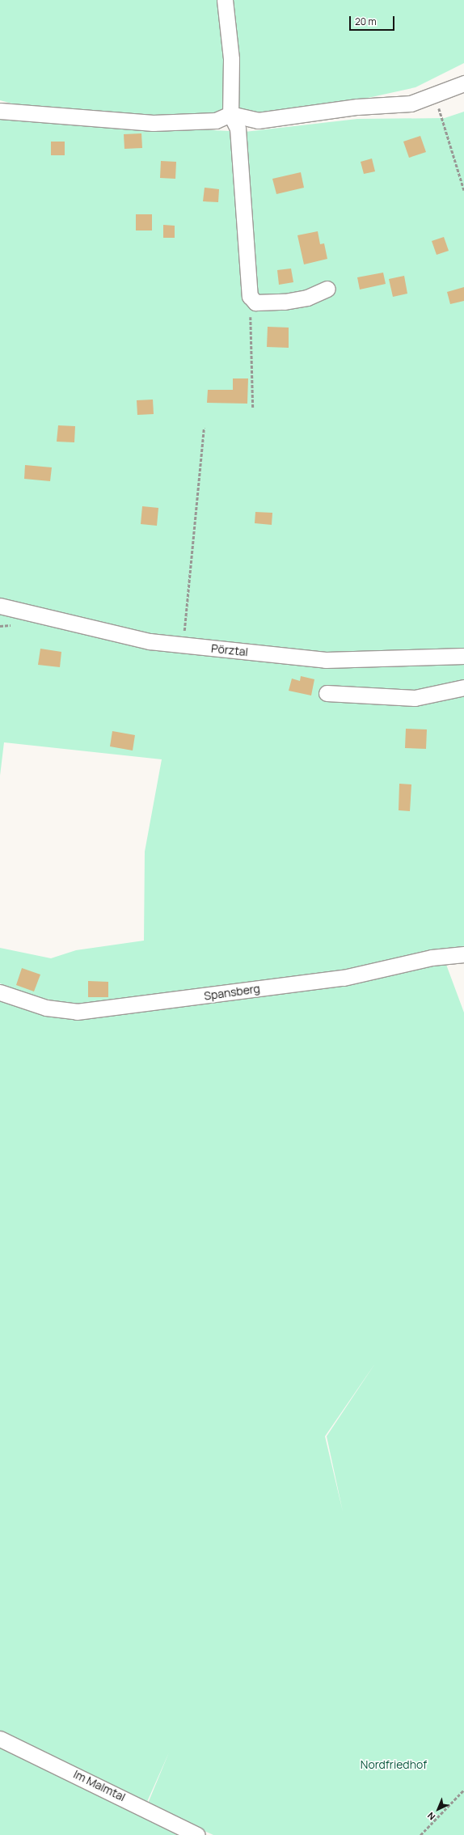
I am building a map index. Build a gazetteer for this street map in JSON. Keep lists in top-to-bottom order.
{
  "streets": {
    "street": ["Pörztal", "Spansberg", "Im Malmtal"]
  },
  "parks": ["Nordfriedhof"],
  "scale_bar": "20 m",
  "north": "bottom left"
}
